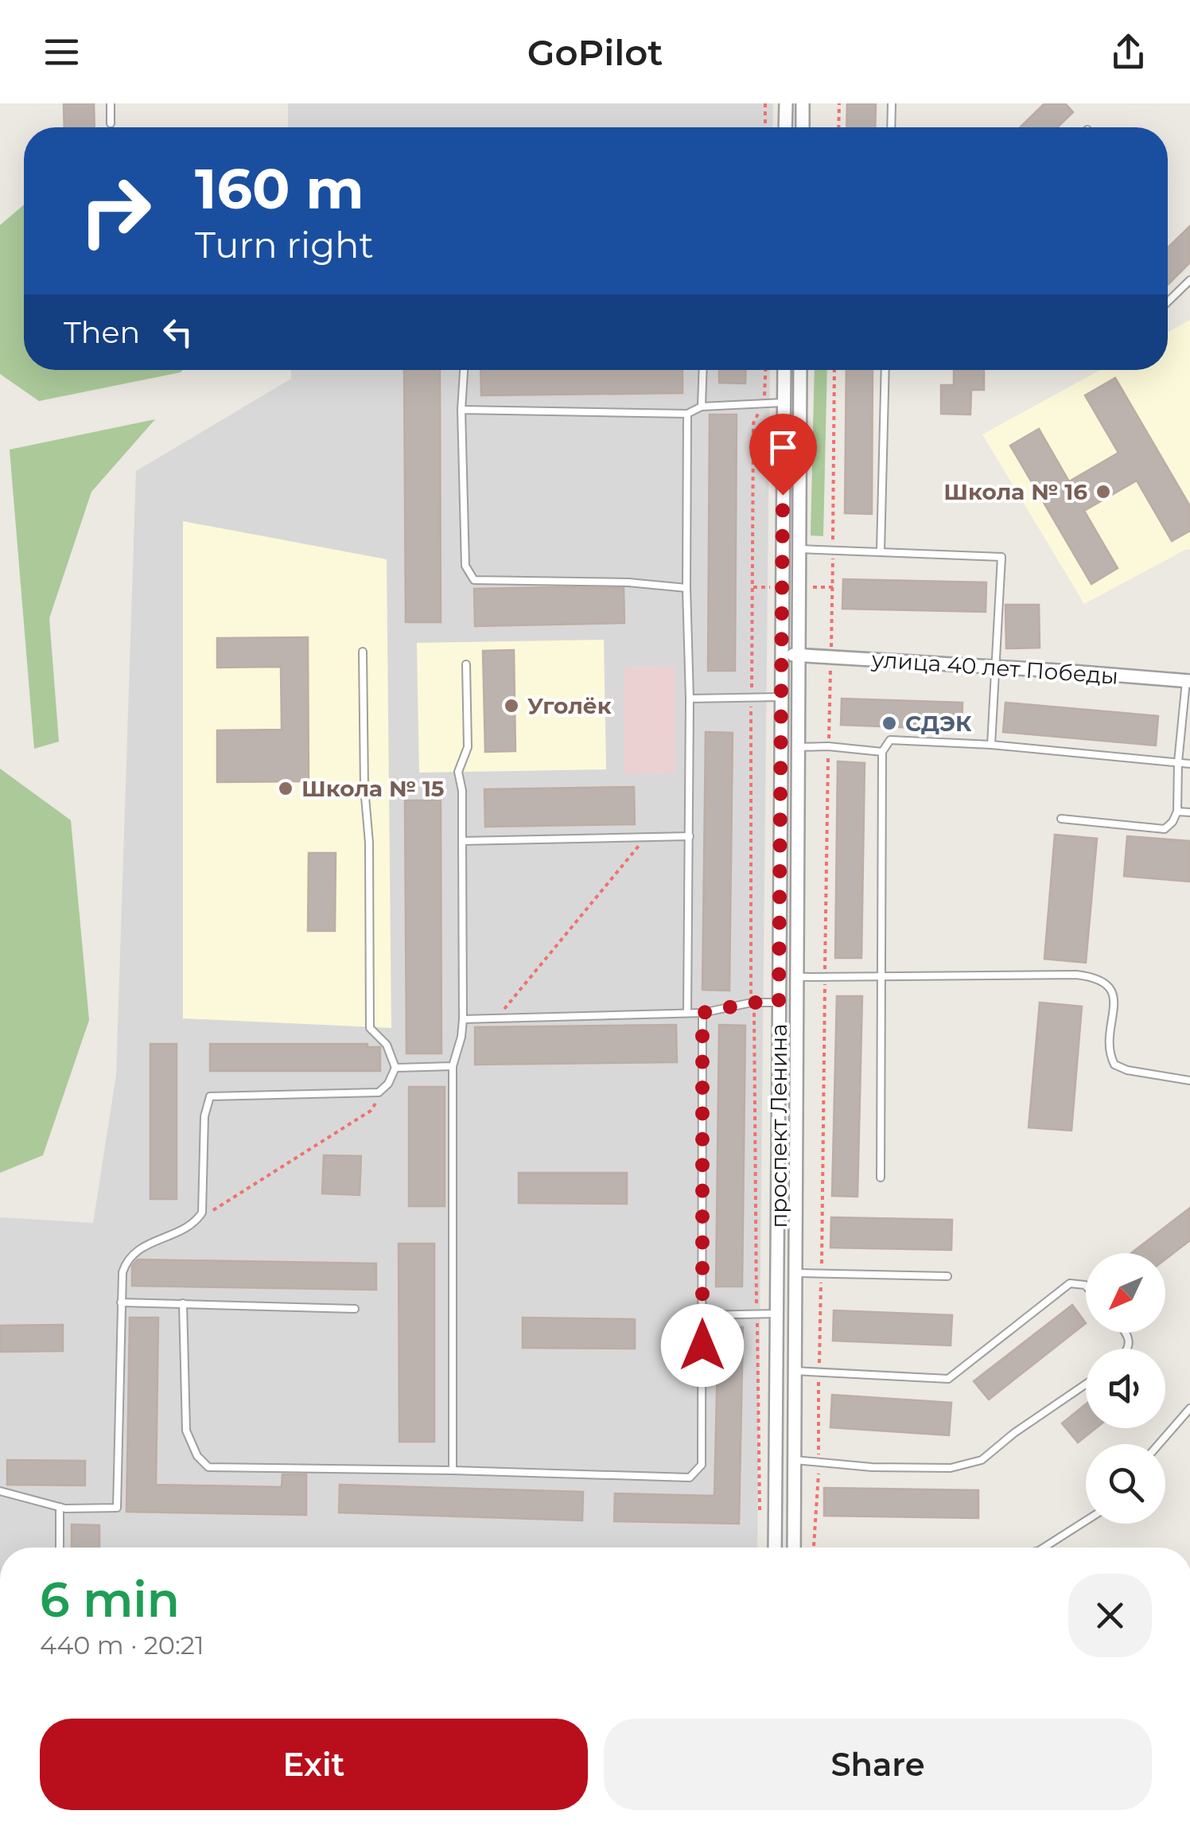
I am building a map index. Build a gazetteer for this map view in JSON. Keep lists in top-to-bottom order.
{
  "streets": {
    "street": ["улица 40 лет Победы", "проспект Ленина"]
  },
  "crossings": [
    ["улица 40 лет Победы", "проспект Ленина"]
  ],
  "places": [
    "Школа № 16",
    "Уголёк",
    "СДЭК",
    "Школа № 15"
  ],
  "north": "bottom left",
  "page": {
    "header": "GoPilot",
    "turn": ["160 m", "Turn right"],
    "then": "Then",
    "heading": ["6 min", "440 m · 20:21"],
    "buttons": ["Exit", "Share"]
  }
}
